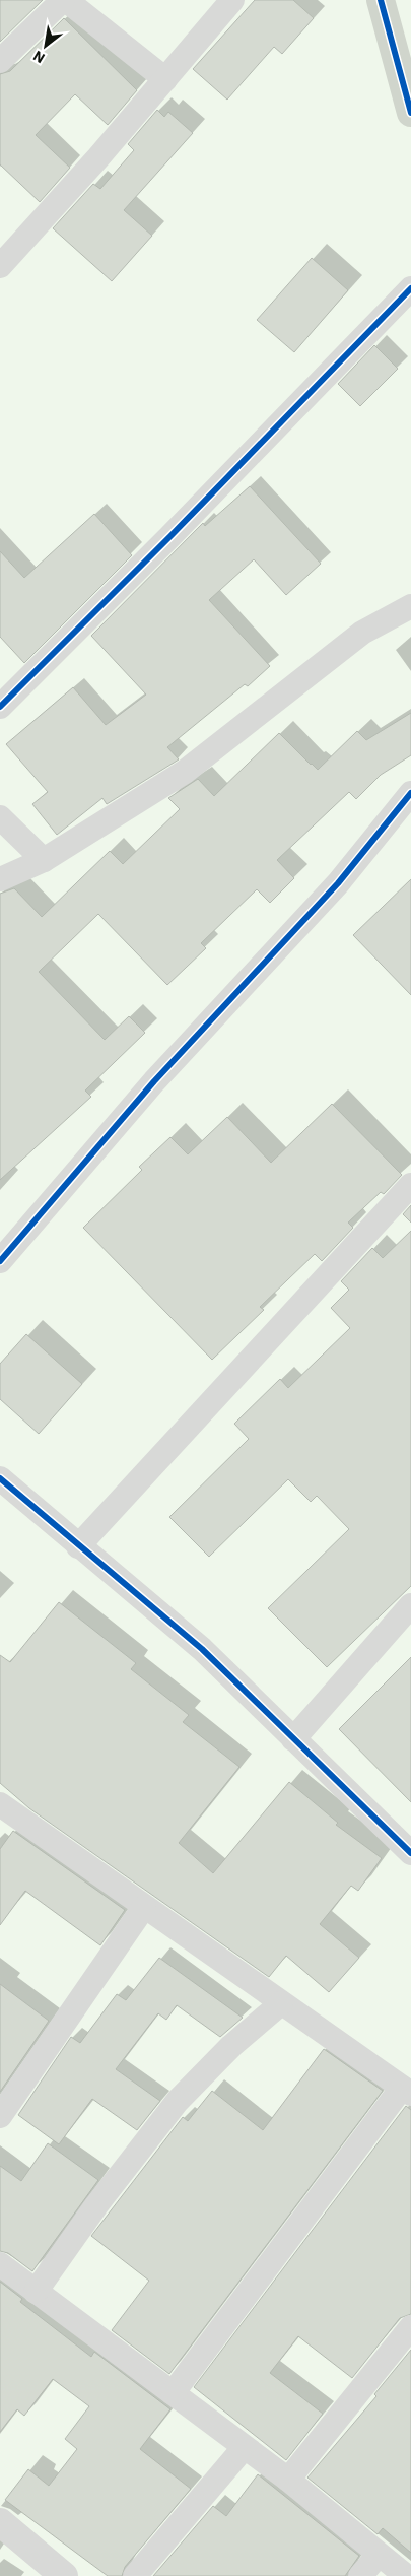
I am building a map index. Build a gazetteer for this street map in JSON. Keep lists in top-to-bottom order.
{
  "north": "bottom left"
}
